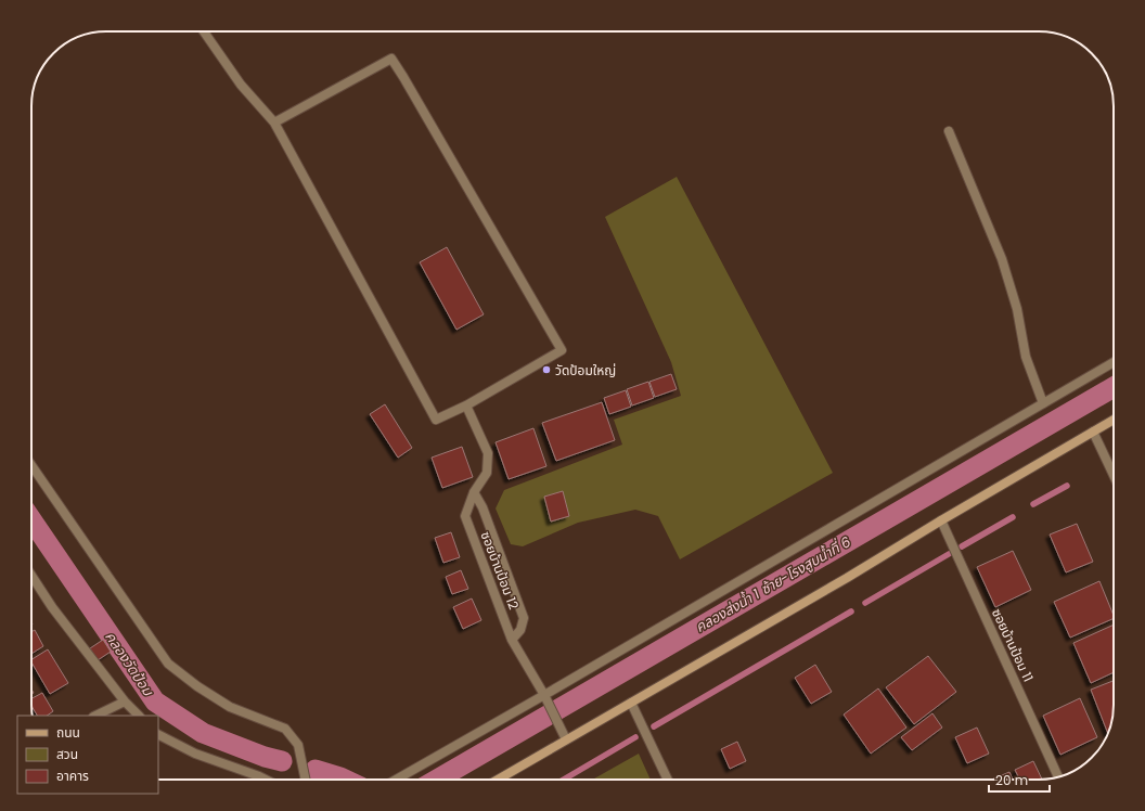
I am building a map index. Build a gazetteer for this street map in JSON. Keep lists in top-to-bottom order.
{
  "streets": {
    "street": ["ซอยบ้านป้อม 12", "ซอยบ้านป้อม 11"]
  },
  "water": ["คลองส่งน้ำ 1 ซ้าย-โรงสูบน้ำที่ 6", "คลองวัดป้อม"],
  "places": ["วัดป้อมใหญ่"],
  "legend": ["ถนน", "สวน", "อาคาร"],
  "scale_bar": "20 m"
}
